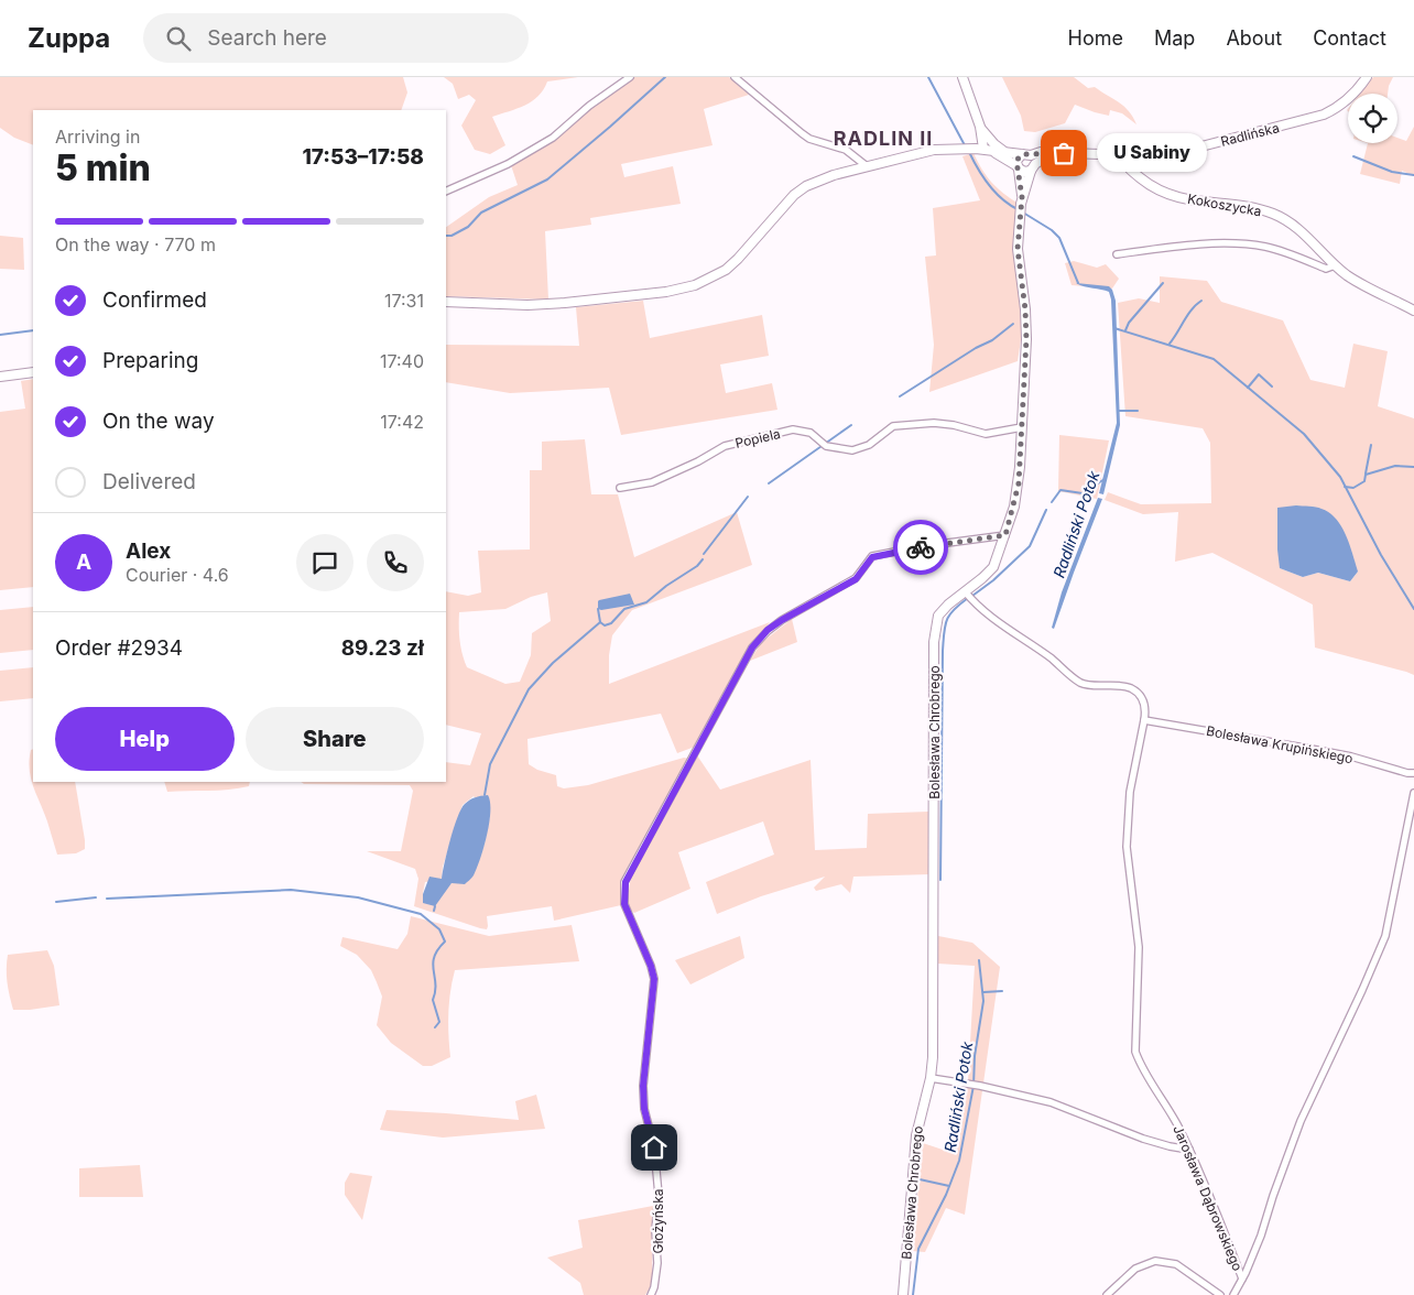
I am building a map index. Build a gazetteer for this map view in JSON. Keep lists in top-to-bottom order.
{
  "streets": {
    "street": [
      "Radlińska",
      "Kokoszycka",
      "Popiela",
      "Bolesława Chrobrego",
      "Bolesława Krupińskiego",
      "Jarosława Dąbrowskiego",
      "Głożyńska"
    ]
  },
  "crossings": [
    ["Radlińska", "Kokoszycka"],
    ["Radlińska", "Bolesława Chrobrego"],
    ["Popiela", "Bolesława Chrobrego"],
    ["Bolesława Chrobrego", "Jarosława Dąbrowskiego"],
    ["Bolesława Chrobrego", "Głożyńska"],
    ["Bolesława Krupińskiego", "Jarosława Dąbrowskiego"]
  ],
  "districts": ["RADLIN II"],
  "water": ["Radliński Potok"],
  "places": ["U Sabiny"],
  "page": {
    "header": "Zuppa",
    "search": "Search here",
    "nav": [
      "Home",
      "Map",
      "About",
      "Contact"
    ],
    "heading": ["5 min", "Arriving in", "17:53–17:58"],
    "panel": [
      "Alex",
      "Courier · 4.6",
      "Order #2934",
      "89.23 zł"
    ],
    "bubble": "U Sabiny",
    "bar": "On the way · 770 m",
    "list": [
      ["Confirmed", "17:31"],
      ["Preparing", "17:40"],
      ["On the way", "17:42"],
      "Delivered"
    ],
    "round": "A",
    "buttons": ["Help", "Share"]
  }
}
